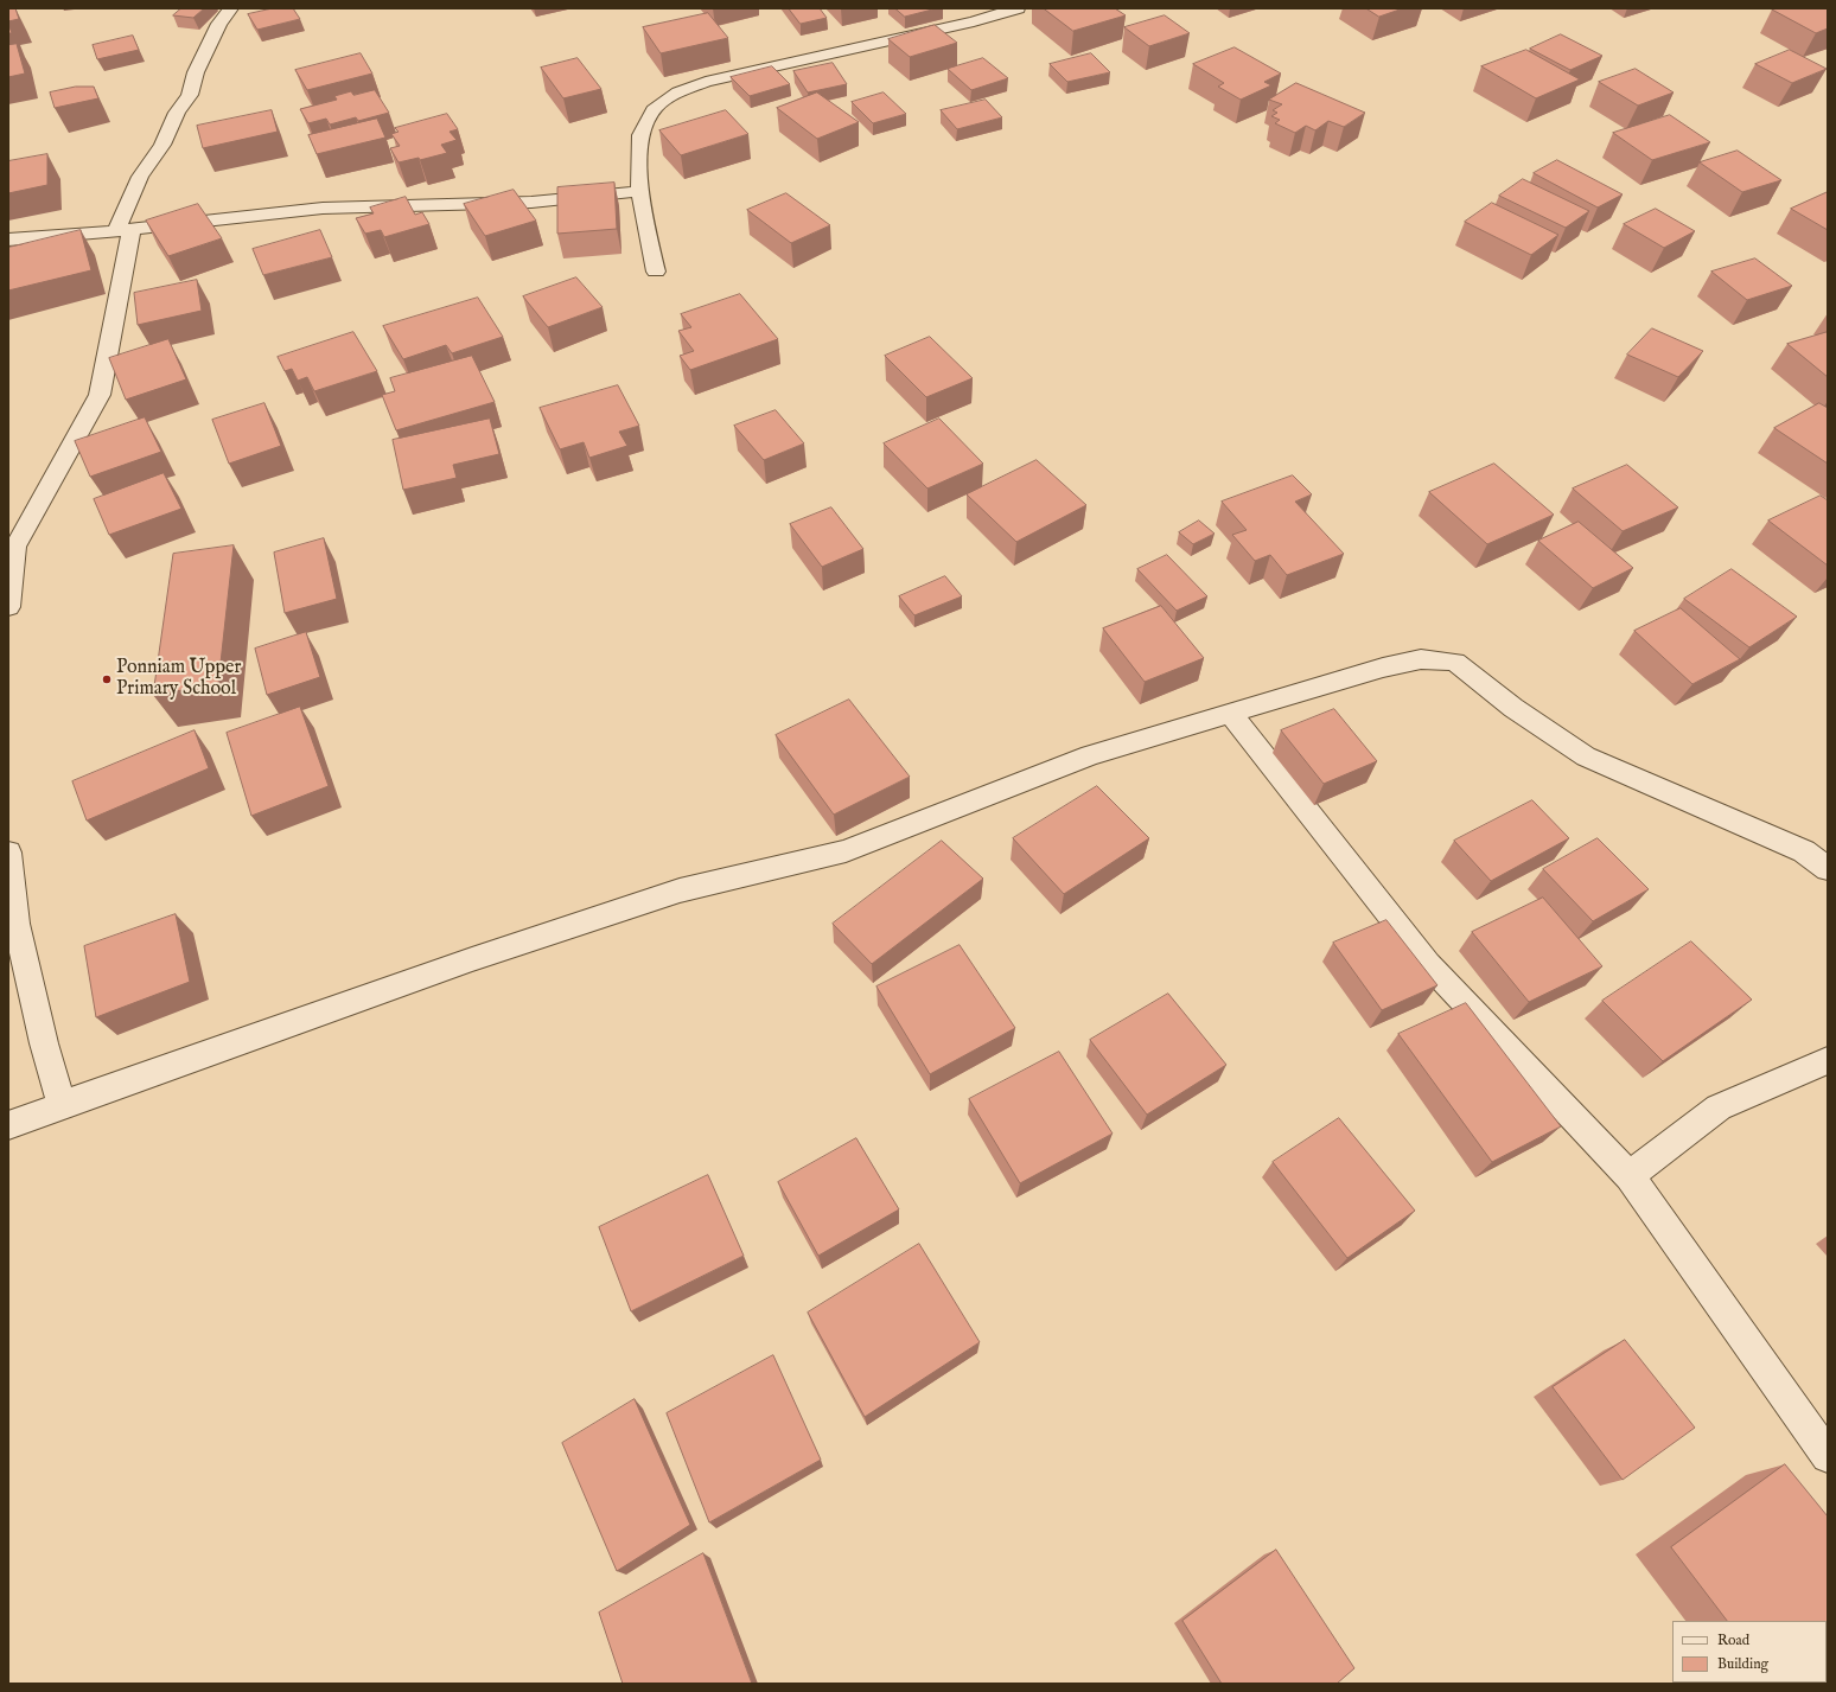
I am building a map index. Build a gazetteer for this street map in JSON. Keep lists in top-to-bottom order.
{
  "places": ["Ponniam Upper Primary School"],
  "legend": ["Road", "Building"]
}
